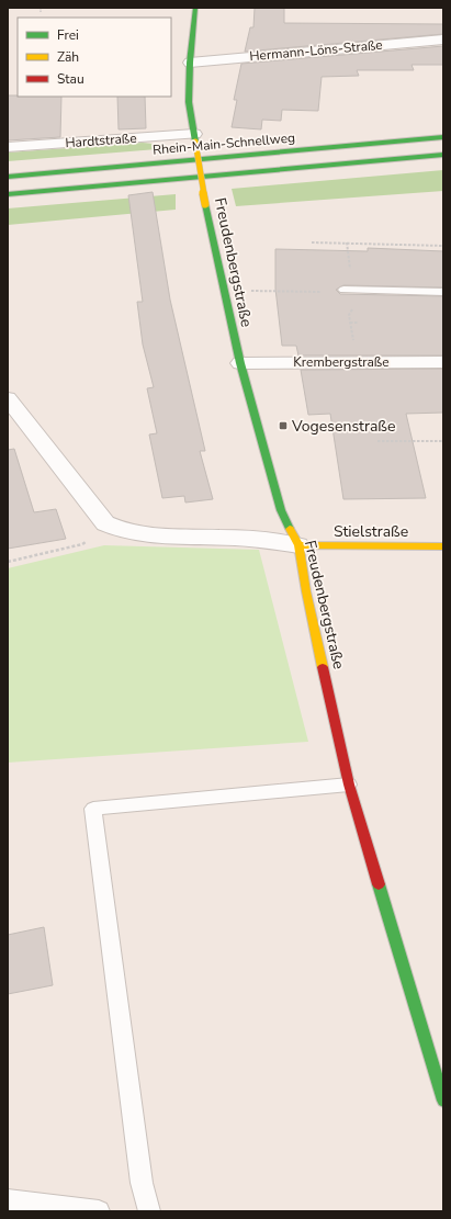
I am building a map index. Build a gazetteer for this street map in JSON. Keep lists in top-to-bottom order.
{
  "streets": {
    "main road": ["Rhein-Main-Schnellweg", "Freudenbergstraße", "Stielstraße"],
    "street": ["Hermann-Löns-Straße", "Hardtstraße", "Krembergstraße"]
  },
  "crossings": [
    ["Hermann-Löns-Straße", "Freudenbergstraße"],
    ["Hardtstraße", "Freudenbergstraße"],
    ["Freudenbergstraße", "Krembergstraße"],
    ["Freudenbergstraße", "Stielstraße"]
  ],
  "places": {
    "transit": ["Vogesenstraße"]
  },
  "legend": ["Frei", "Zäh", "Stau"]
}
